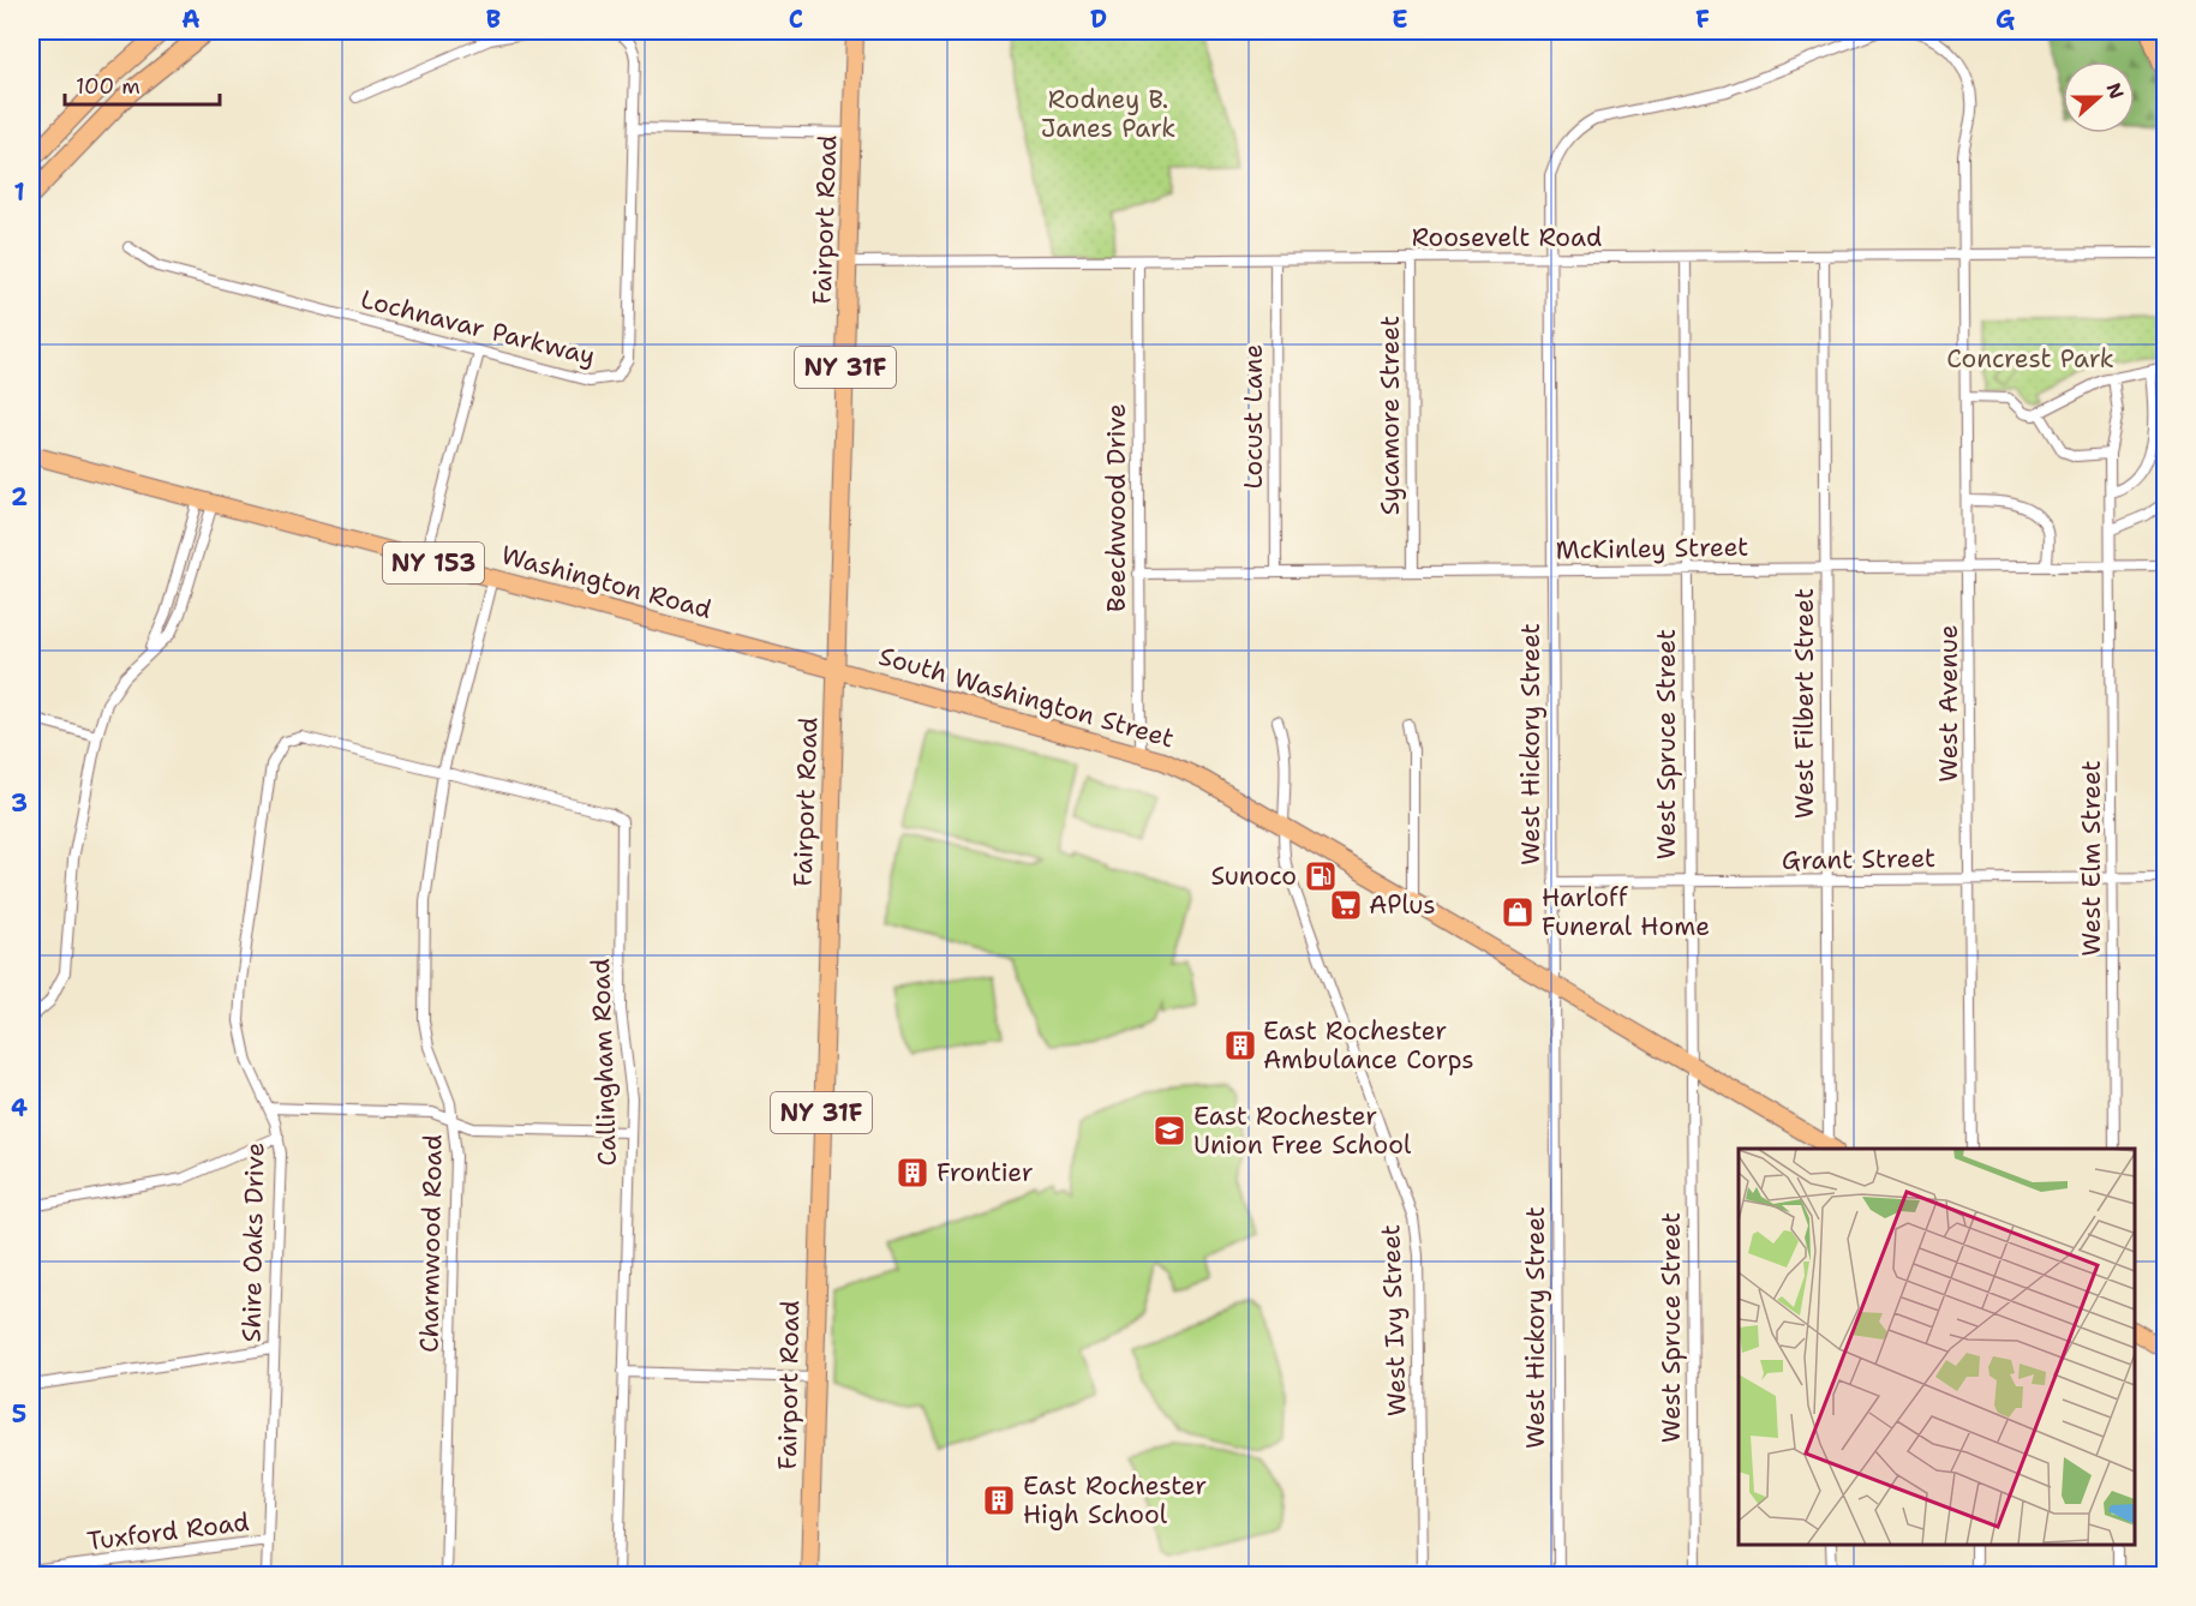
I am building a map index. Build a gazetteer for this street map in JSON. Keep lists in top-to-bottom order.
{
  "streets": {
    "main road": [
      "Fairport Road",
      "NY 31F",
      "NY 153",
      "Washington Road",
      "South Washington Street"
    ],
    "street": [
      "Roosevelt Road",
      "Lochnavar Parkway",
      "Sycamore Street",
      "Locust Lane",
      "Beechwood Drive",
      "McKinley Street",
      "West Filbert Street",
      "West Avenue",
      "West Hickory Street",
      "West Spruce Street",
      "West Elm Street",
      "Grant Street",
      "Callingham Road",
      "Shire Oaks Drive",
      "Charmwood Road",
      "West Ivy Street",
      "Tuxford Road"
    ]
  },
  "crossings": [
    ["Fairport Road", "Roosevelt Road"],
    ["Fairport Road", "Washington Road"],
    ["Fairport Road", "South Washington Street"],
    ["Roosevelt Road", "Sycamore Street"],
    ["Roosevelt Road", "Locust Lane"],
    ["Roosevelt Road", "Beechwood Drive"],
    ["Roosevelt Road", "West Filbert Street"],
    ["Roosevelt Road", "West Avenue"],
    ["Roosevelt Road", "West Hickory Street"],
    ["Roosevelt Road", "West Spruce Street"],
    ["Sycamore Street", "McKinley Street"],
    ["Locust Lane", "McKinley Street"],
    ["Beechwood Drive", "McKinley Street"],
    ["Beechwood Drive", "South Washington Street"],
    ["McKinley Street", "West Filbert Street"],
    ["McKinley Street", "West Avenue"],
    ["McKinley Street", "West Hickory Street"],
    ["McKinley Street", "West Spruce Street"],
    ["McKinley Street", "West Elm Street"],
    ["Washington Road", "South Washington Street"],
    ["Washington Road", "Charmwood Road"],
    ["South Washington Street", "West Filbert Street"],
    ["South Washington Street", "West Hickory Street"],
    ["South Washington Street", "West Spruce Street"],
    ["South Washington Street", "West Ivy Street"],
    ["West Filbert Street", "Grant Street"],
    ["West Avenue", "Grant Street"],
    ["West Hickory Street", "Grant Street"],
    ["West Spruce Street", "Grant Street"],
    ["West Elm Street", "Grant Street"],
    ["Callingham Road", "Shire Oaks Drive"],
    ["Callingham Road", "Charmwood Road"],
    ["Shire Oaks Drive", "Charmwood Road"],
    ["Shire Oaks Drive", "Tuxford Road"]
  ],
  "parks": ["Rodney B. Janes Park", "Concrest Park"],
  "places": {
    "fuel station": ["Sunoco"],
    "supermarket": ["APlus"],
    "shop": ["Harloff Funeral Home"],
    "building": ["East Rochester Ambulance Corps", "Frontier", "East Rochester High School"],
    "school or university": ["East Rochester Union Free School"]
  },
  "scale_bar": "100 m",
  "north": "right",
  "grid": {
    "columns": [
      "A",
      "B",
      "C",
      "D",
      "E",
      "F",
      "G"
    ],
    "rows": [
      "1",
      "2",
      "3",
      "4",
      "5"
    ]
  }
}
